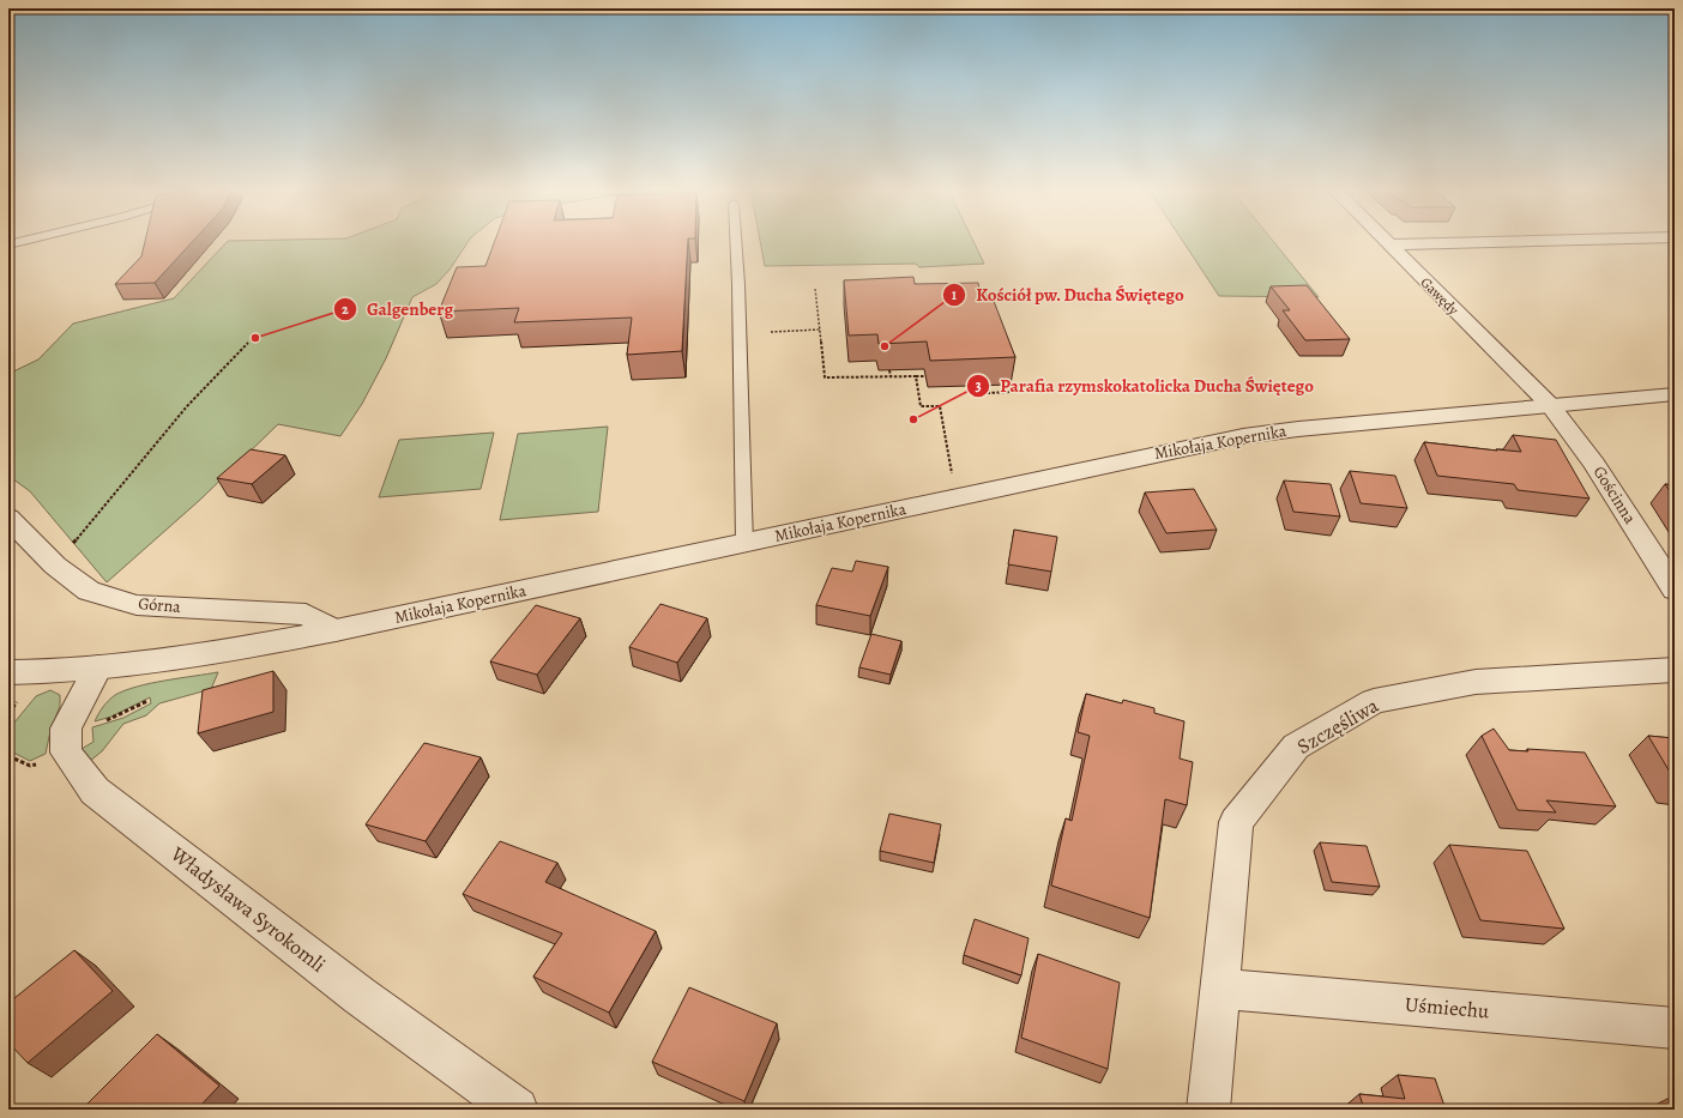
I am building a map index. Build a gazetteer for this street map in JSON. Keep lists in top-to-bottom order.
{
  "streets": {
    "street": [
      "Gawędy",
      "Mikołaja Kopernika",
      "Gościnna",
      "Górna",
      "Szczęśliwa",
      "Władysława Syrokomli",
      "Uśmiechu"
    ]
  },
  "crossings": [
    ["Gawędy", "Mikołaja Kopernika"],
    ["Gawędy", "Gościnna"],
    ["Mikołaja Kopernika", "Gościnna"],
    ["Mikołaja Kopernika", "Górna"],
    ["Mikołaja Kopernika", "Władysława Syrokomli"],
    ["Szczęśliwa", "Uśmiechu"]
  ],
  "places": ["Galgenberg", "Kościół pw. Ducha Świętego", "Parafia rzymskokatolicka Ducha Świętego"]
}
